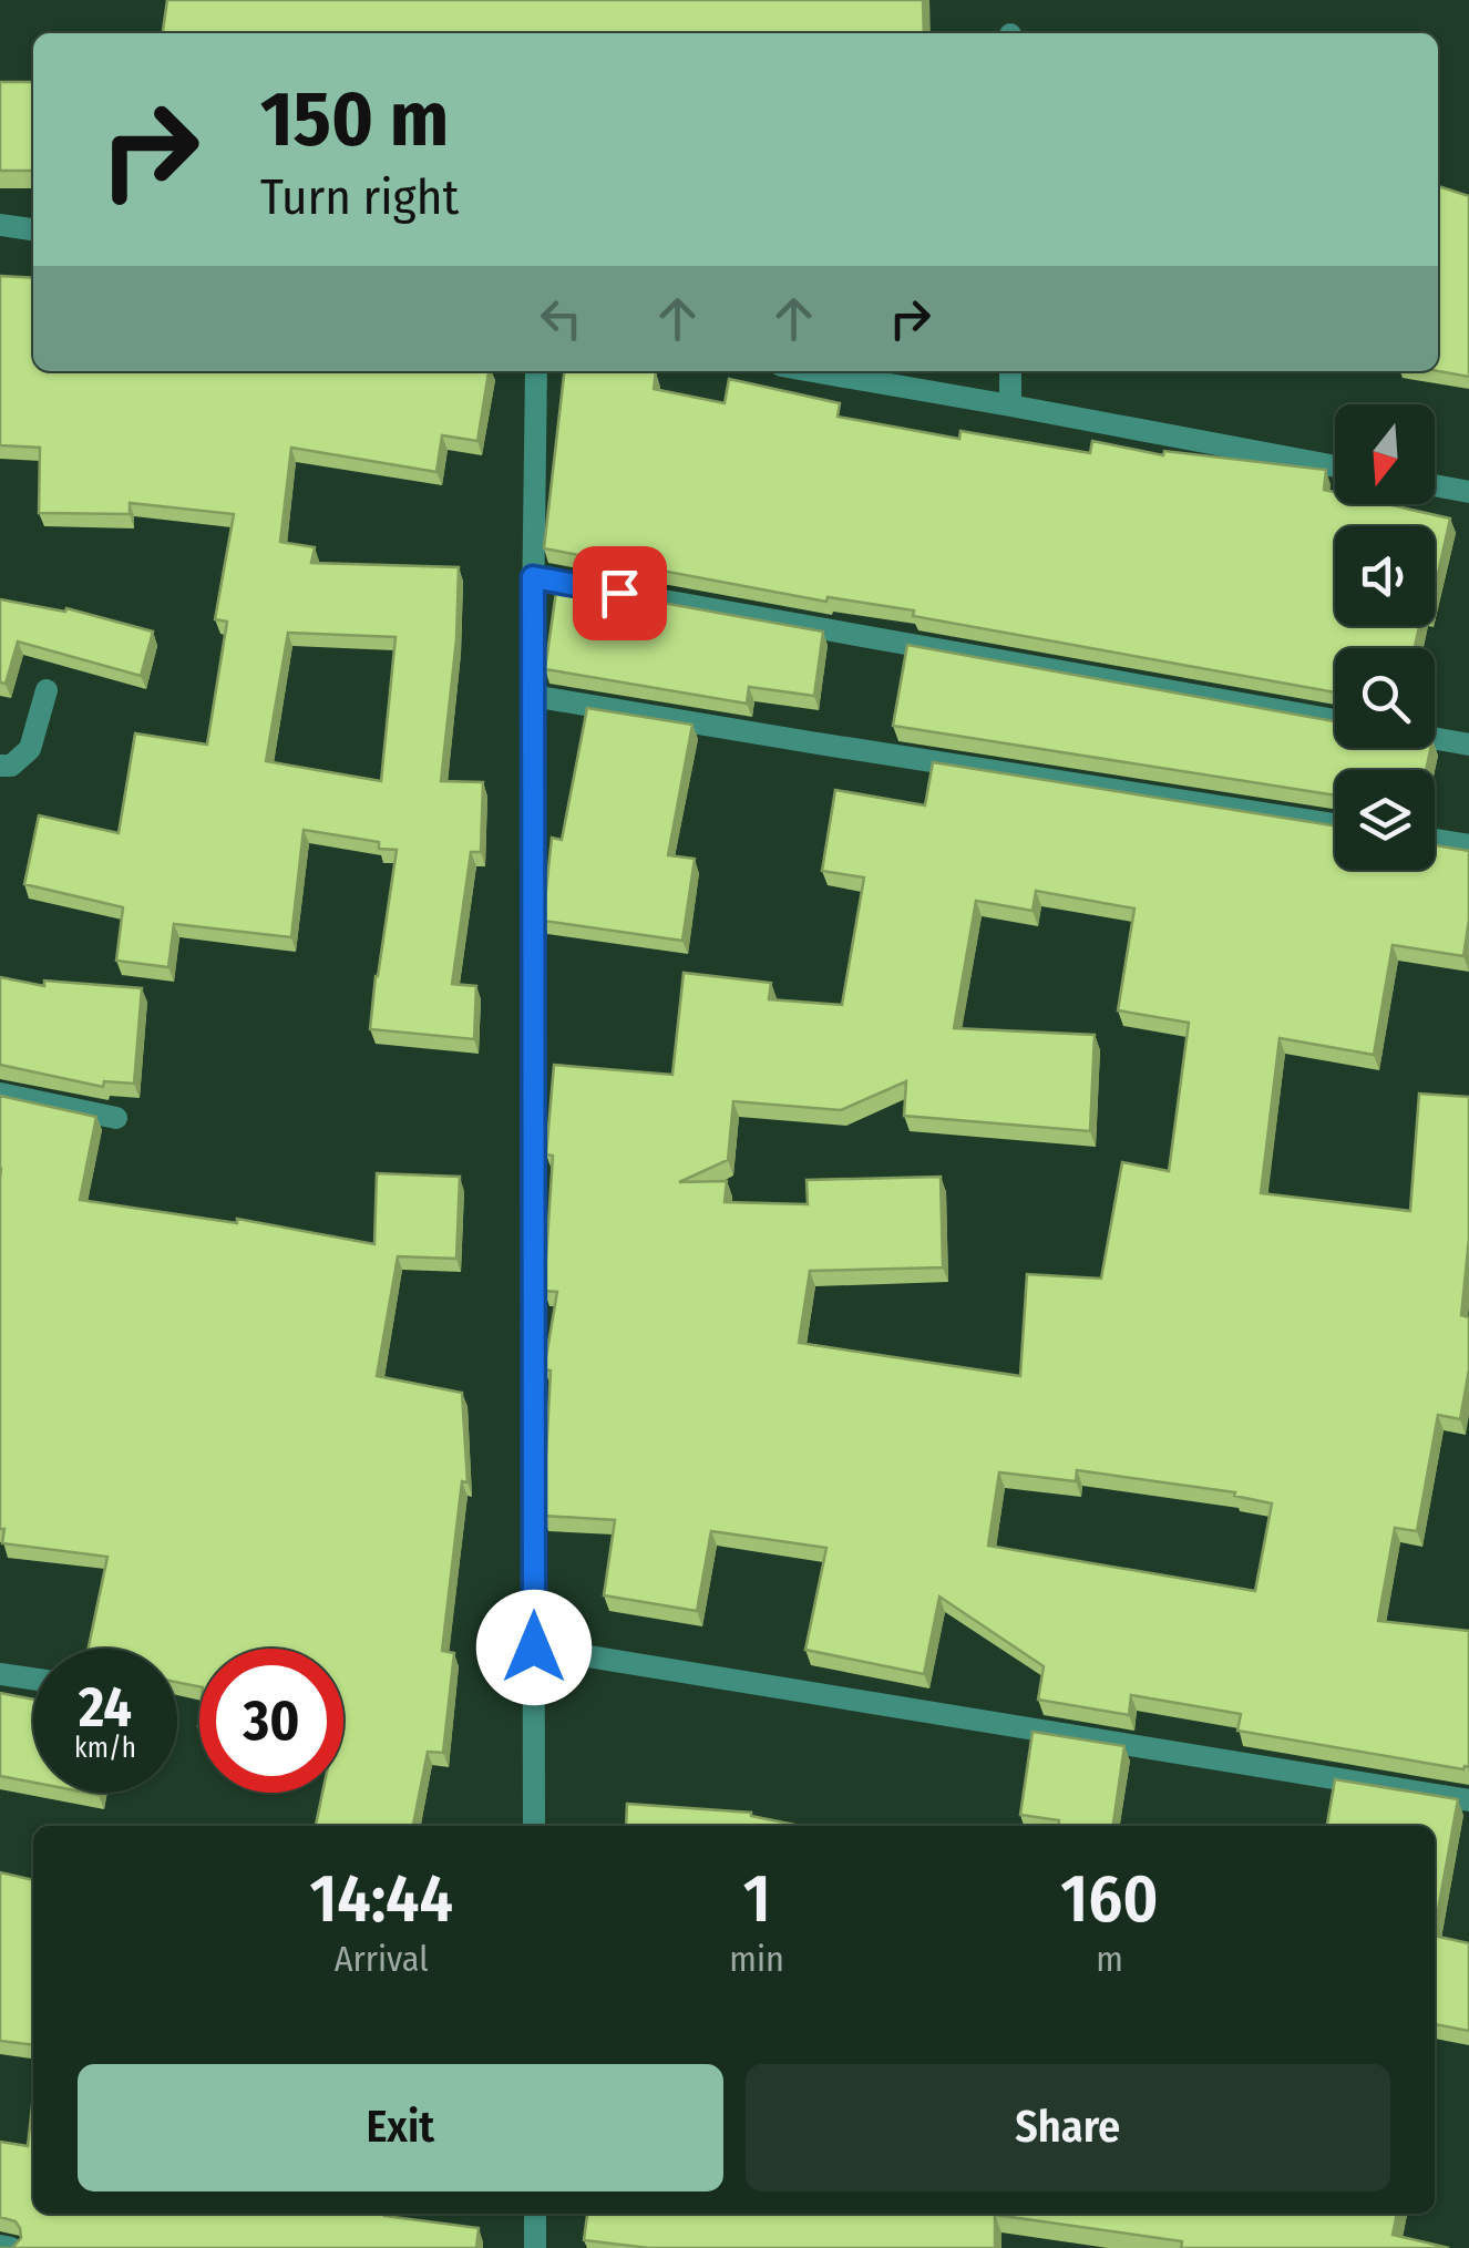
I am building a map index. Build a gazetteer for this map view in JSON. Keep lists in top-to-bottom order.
{
  "north": "bottom",
  "page": {
    "turn": ["150 m", "Turn right"],
    "speed": "24 km/h",
    "limit": "30",
    "eta": [
      "14:44",
      "Arrival",
      "1",
      "min",
      "160",
      "m"
    ],
    "buttons": ["Exit", "Share"]
  }
}
